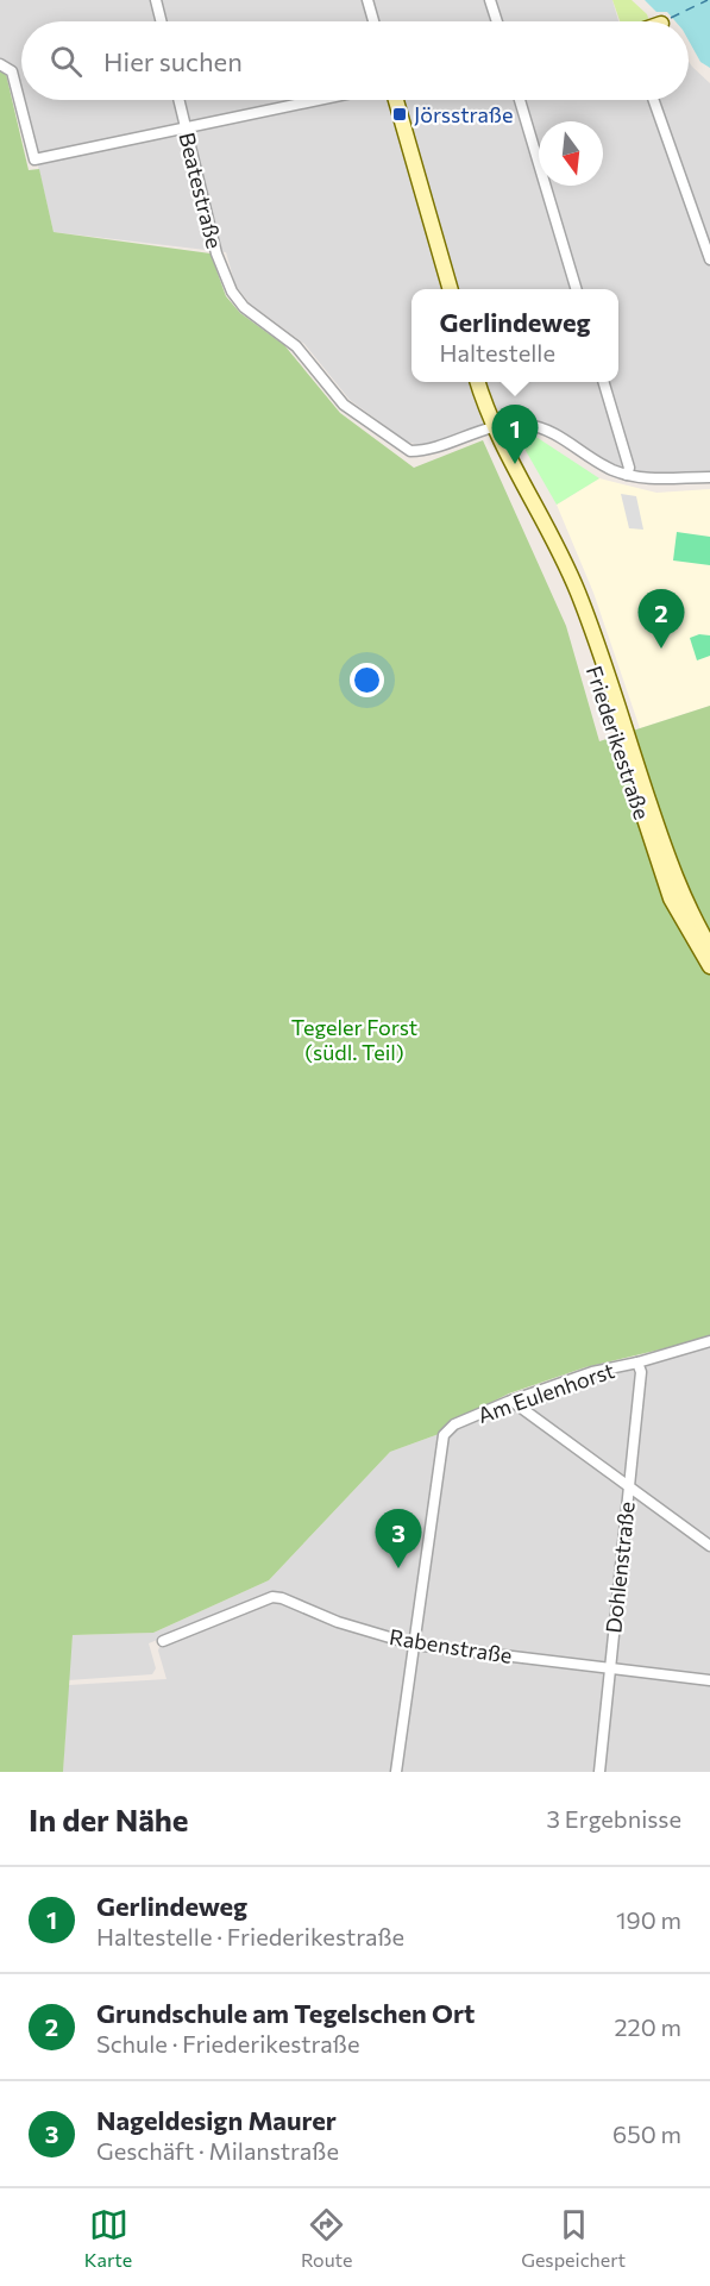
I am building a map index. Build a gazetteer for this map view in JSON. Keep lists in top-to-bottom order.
{
  "streets": {
    "street": [
      "Beatestraße",
      "Friederikestraße",
      "Am Eulenhorst",
      "Dohlenstraße",
      "Rabenstraße"
    ]
  },
  "crossings": [
    ["Beatestraße", "Friederikestraße"],
    ["Am Eulenhorst", "Dohlenstraße"],
    ["Am Eulenhorst", "Rabenstraße"],
    ["Dohlenstraße", "Rabenstraße"]
  ],
  "parks": ["Tegeler Forst (südl. Teil)"],
  "places": {
    "transit": ["Jörsstraße"]
  },
  "north": "bottom",
  "page": {
    "search": "Hier suchen",
    "popup": ["Gerlindeweg", "Haltestelle"],
    "pins": ["1", "2", "3"],
    "heading": ["In der Nähe", "3 Ergebnisse"],
    "list": [
      {
        "mark": "1",
        "name": "Gerlindeweg",
        "note": "Haltestelle · Friederikestraße",
        "value": "190 m"
      },
      {
        "mark": "2",
        "name": "Grundschule am Tegelschen Ort",
        "note": "Schule · Friederikestraße",
        "value": "220 m"
      },
      {
        "mark": "3",
        "name": "Nageldesign Maurer",
        "note": "Geschäft · Milanstraße",
        "value": "650 m"
      }
    ],
    "nav": ["Karte", "Route", "Gespeichert"]
  }
}
